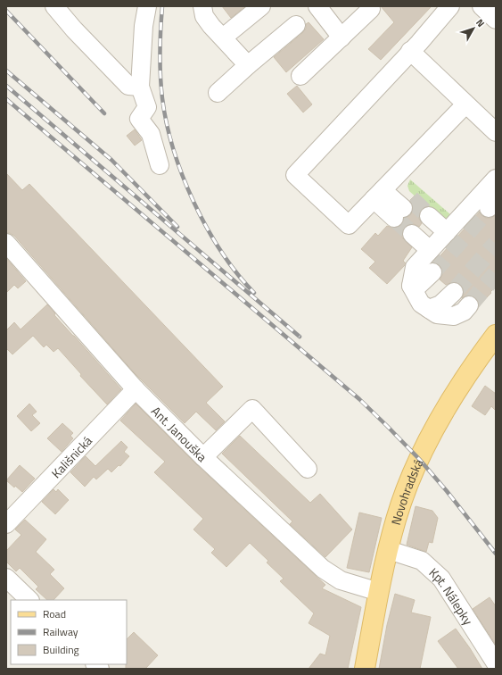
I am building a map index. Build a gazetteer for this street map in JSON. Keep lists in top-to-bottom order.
{
  "streets": {
    "main road": ["Novohradská"],
    "street": ["Ant. Janouška", "Kališnická", "Kpt. Nálepky"]
  },
  "crossings": [
    ["Ant. Janouška", "Kališnická"],
    ["Ant. Janouška", "Novohradská"],
    ["Novohradská", "Kpt. Nálepky"]
  ],
  "legend": ["Road", "Railway", "Building"],
  "north": "top right"
}
